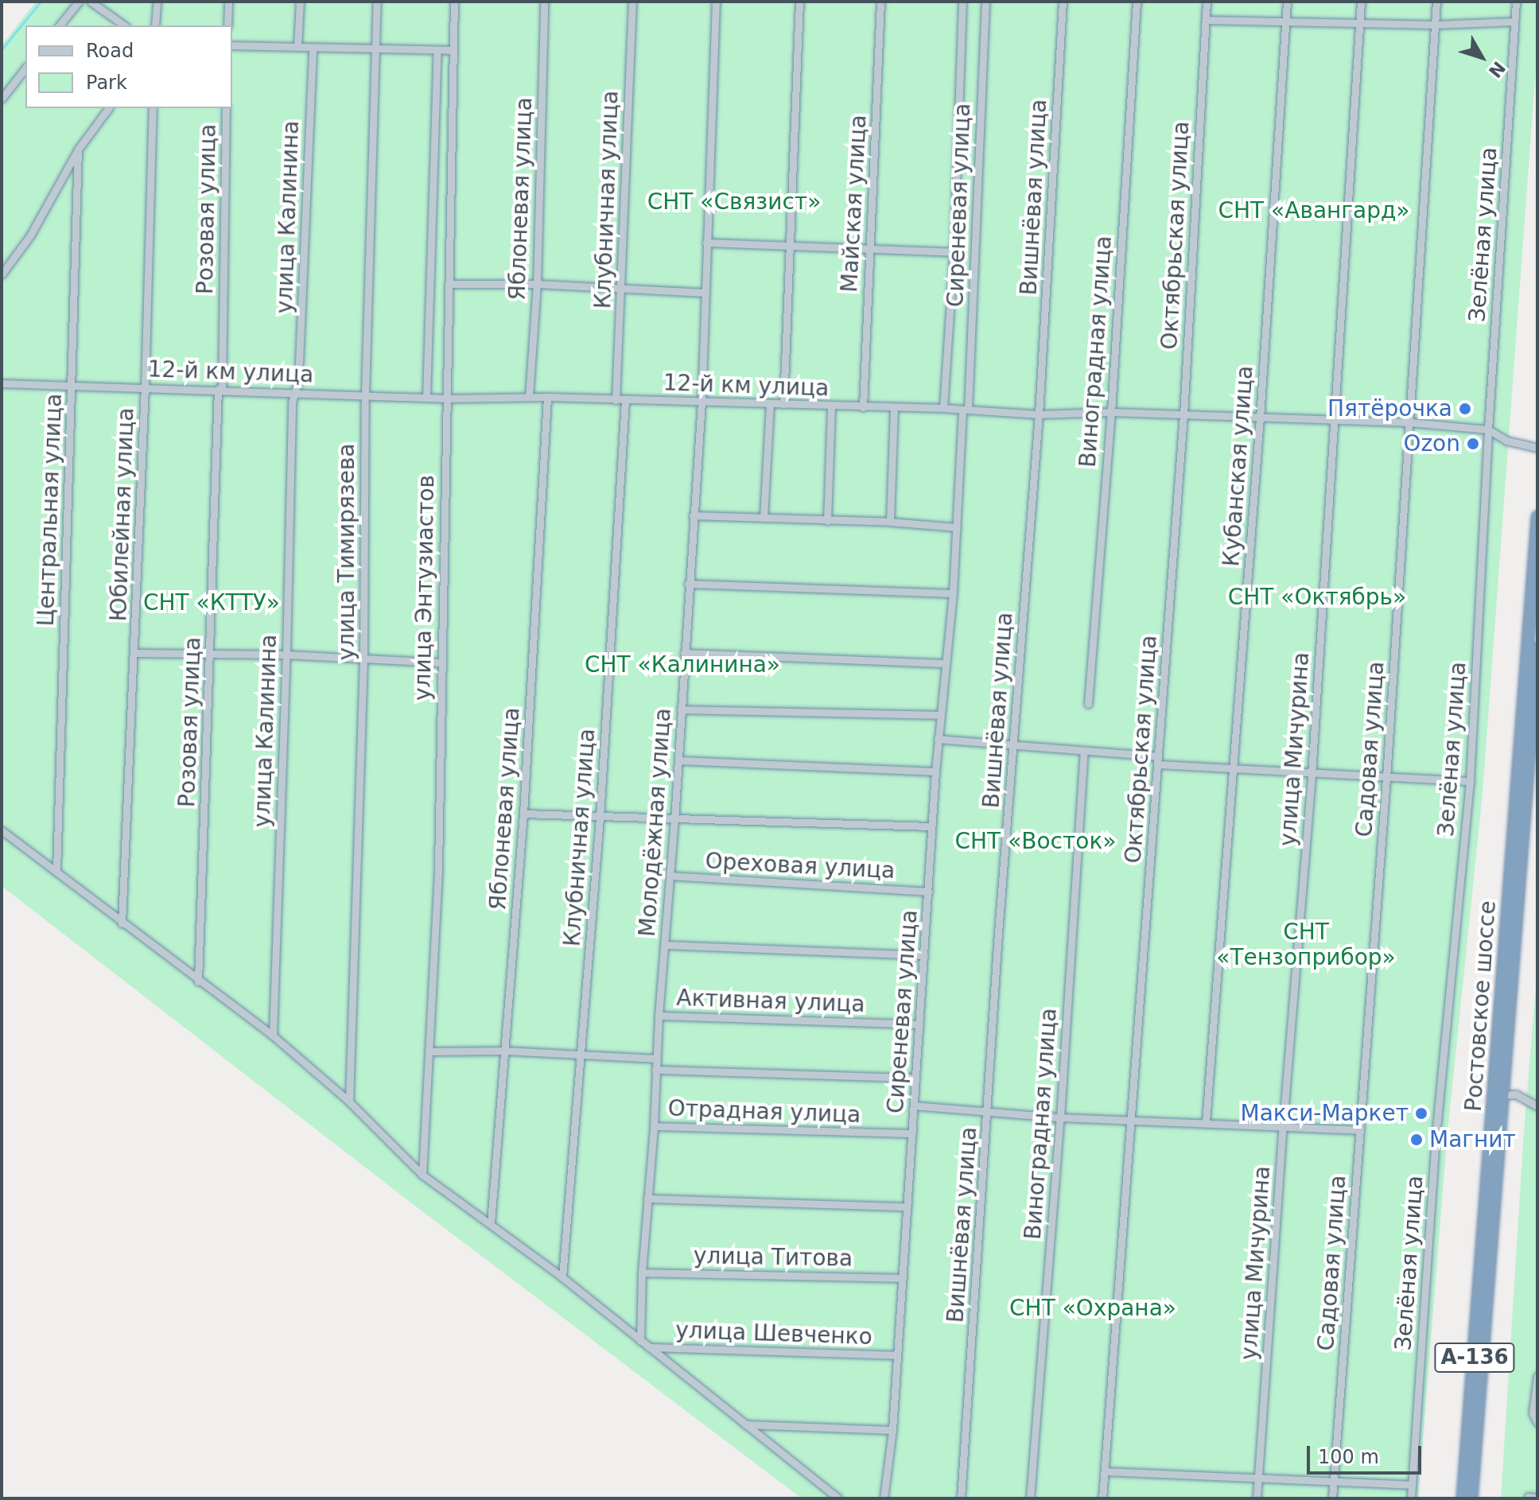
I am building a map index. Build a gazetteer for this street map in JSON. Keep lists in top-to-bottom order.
{
  "streets": {
    "highway": ["Ростовское шоссе", "А-136"],
    "street": [
      "Вишнёвая улица",
      "Яблоневая улица",
      "Клубничная улица",
      "Майская улица",
      "Сиреневая улица",
      "Розовая улица",
      "улица Калинина",
      "Зелёная улица",
      "Октябрьская улица",
      "Виноградная улица",
      "12-й км улица",
      "Кубанская улица",
      "Центральная улица",
      "Юбилейная улица",
      "улица Тимирязева",
      "улица Энтузиастов",
      "улица Мичурина",
      "Садовая улица",
      "Молодёжная улица",
      "Ореховая улица",
      "Активная улица",
      "Отрадная улица",
      "улица Титова",
      "улица Шевченко"
    ]
  },
  "crossings": [
    ["Вишнёвая улица", "12-й км улица"],
    ["Яблоневая улица", "12-й км улица"],
    ["Клубничная улица", "12-й км улица"],
    ["Майская улица", "12-й км улица"],
    ["Сиреневая улица", "12-й км улица"],
    ["Сиреневая улица", "Ореховая улица"],
    ["Сиреневая улица", "Активная улица"],
    ["Сиреневая улица", "Отрадная улица"],
    ["Сиреневая улица", "улица Титова"],
    ["Сиреневая улица", "улица Шевченко"],
    ["Розовая улица", "12-й км улица"],
    ["улица Калинина", "12-й км улица"],
    ["Зелёная улица", "12-й км улица"],
    ["Октябрьская улица", "12-й км улица"],
    ["Виноградная улица", "12-й км улица"],
    ["12-й км улица", "Кубанская улица"],
    ["12-й км улица", "Центральная улица"],
    ["12-й км улица", "Юбилейная улица"],
    ["12-й км улица", "улица Тимирязева"],
    ["12-й км улица", "улица Энтузиастов"],
    ["12-й км улица", "улица Мичурина"],
    ["12-й км улица", "Садовая улица"],
    ["12-й км улица", "Молодёжная улица"],
    ["Молодёжная улица", "Ореховая улица"],
    ["Молодёжная улица", "Активная улица"],
    ["Молодёжная улица", "Отрадная улица"],
    ["Молодёжная улица", "улица Титова"]
  ],
  "parks": [
    "СНТ «Связист»",
    "СНТ «Авангард»",
    "СНТ «Октябрь»",
    "СНТ «КТТУ»",
    "СНТ «Калинина»",
    "СНТ «Восток»",
    "СНТ «Тензоприбор»",
    "СНТ «Охрана»"
  ],
  "places": [
    "Пятёрочка",
    "Ozon",
    "Макси-Маркет",
    "Магнит"
  ],
  "legend": ["Road", "Park"],
  "scale_bar": "100 m",
  "north": "bottom right"
}
